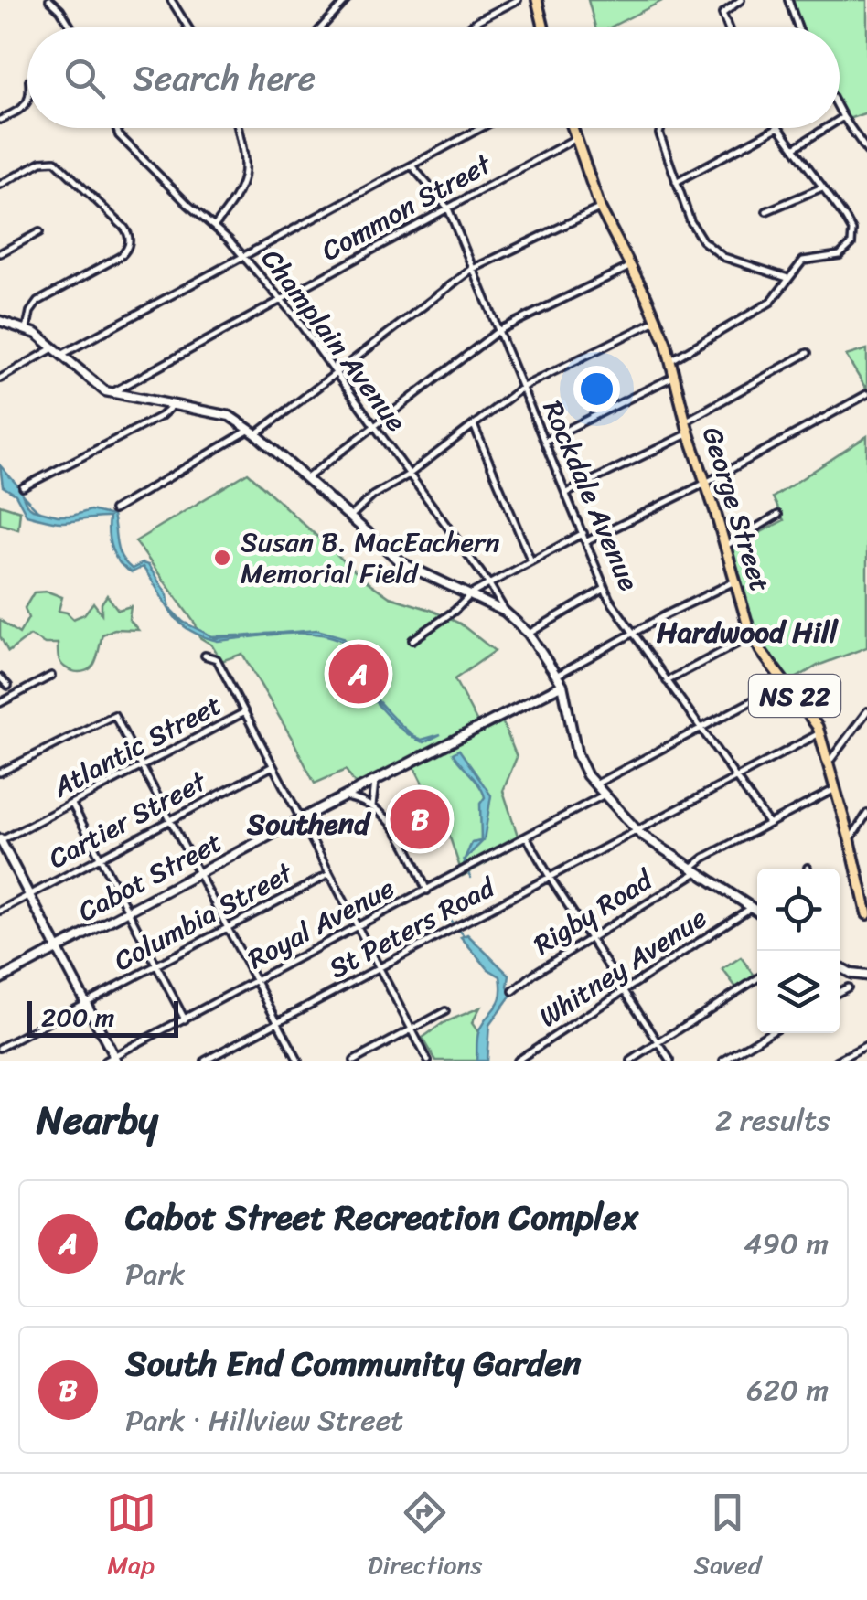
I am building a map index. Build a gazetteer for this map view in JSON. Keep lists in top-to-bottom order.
{
  "streets": {
    "main road": ["George Street", "NS 22", "Cabot Street"],
    "street": [
      "Common Street",
      "Champlain Avenue",
      "Rockdale Avenue",
      "Atlantic Street",
      "Cartier Street",
      "Rigby Road",
      "Columbia Street",
      "Royal Avenue",
      "St Peters Road",
      "Whitney Avenue"
    ]
  },
  "crossings": [
    ["Common Street", "Champlain Avenue"],
    ["Common Street", "Rockdale Avenue"],
    ["Common Street", "George Street"],
    ["Rockdale Avenue", "Rigby Road"],
    ["Rockdale Avenue", "St Peters Road"],
    ["George Street", "Rigby Road"],
    ["George Street", "St Peters Road"]
  ],
  "districts": ["Hardwood Hill", "Southend"],
  "places": ["Susan B. MacEachern Memorial Field"],
  "scale_bar": "200 m",
  "page": {
    "search": "Search here",
    "pins": ["A", "B"],
    "scale": "200 m",
    "heading": ["Nearby", "2 results"],
    "list": [
      {
        "mark": "A",
        "name": "Cabot Street Recreation Complex",
        "note": "Park",
        "value": "490 m"
      },
      {
        "mark": "B",
        "name": "South End Community Garden",
        "note": "Park · Hillview Street",
        "value": "620 m"
      }
    ],
    "nav": ["Map", "Directions", "Saved"]
  }
}
